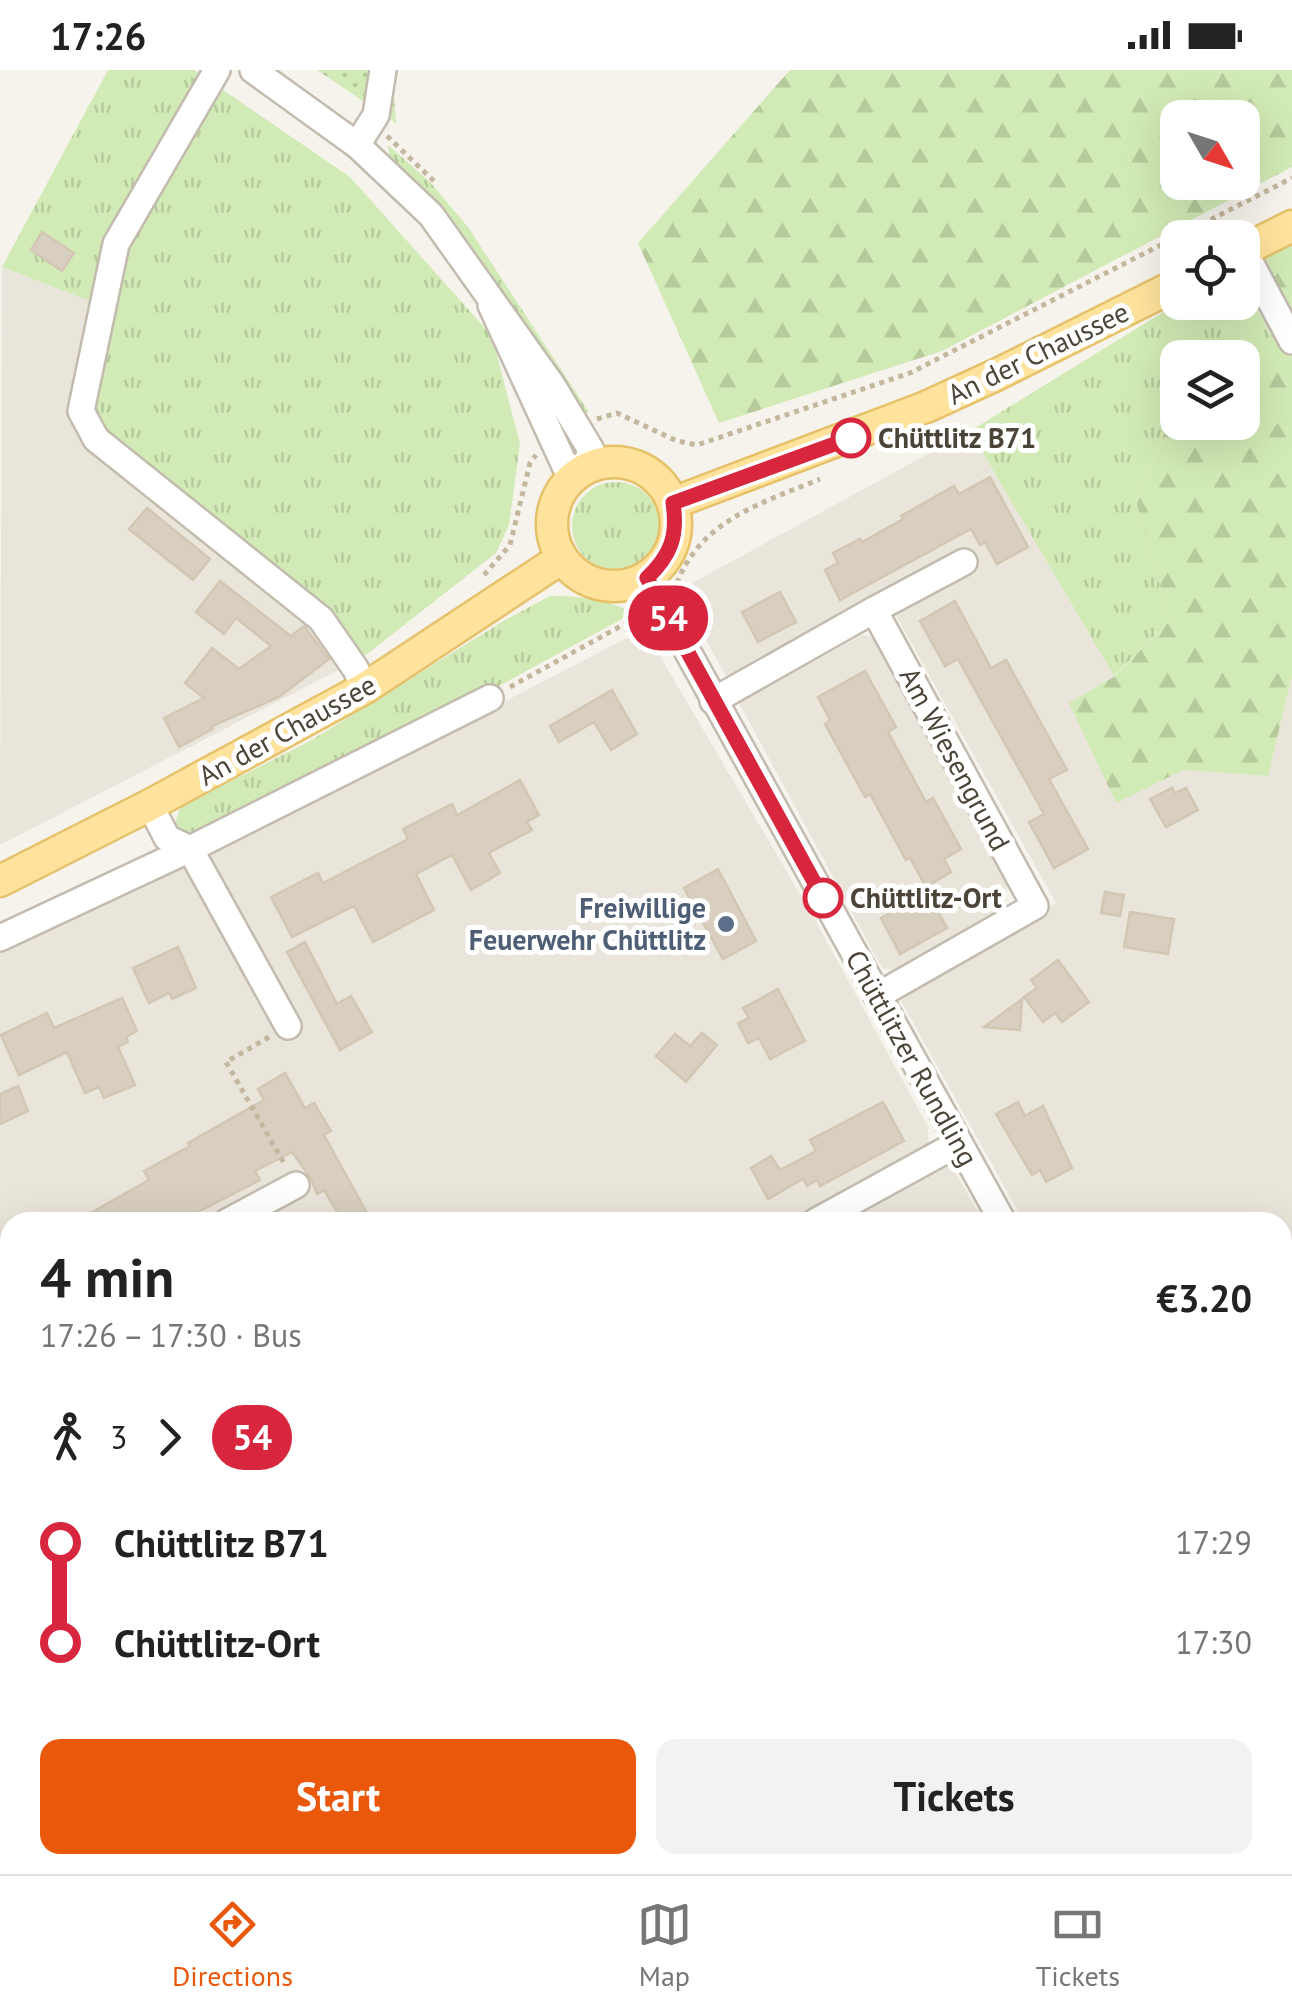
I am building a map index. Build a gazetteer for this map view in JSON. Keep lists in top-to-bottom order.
{
  "streets": {
    "main road": ["An der Chaussee"],
    "street": ["Am Wiesengrund", "Chüttlitzer Rundling"]
  },
  "crossings": [
    ["An der Chaussee", "Chüttlitzer Rundling"],
    ["Am Wiesengrund", "Chüttlitzer Rundling"]
  ],
  "places": ["Chüttlitz B71", "Chüttlitz-Ort", "Freiwillige Feuerwehr Chüttlitz"],
  "lines": ["bus line 54"],
  "north": "bottom right",
  "page": {
    "status": "17:26",
    "on_map": "54",
    "heading": ["4 min", "17:26 – 17:30 · Bus", "€3.20"],
    "legs": ["3", "54"],
    "list": [
      {
        "name": "Chüttlitz B71",
        "value": "17:29"
      },
      {
        "name": "Chüttlitz-Ort",
        "value": "17:30"
      }
    ],
    "buttons": ["Start", "Tickets"],
    "tabs": ["Directions", "Map", "Tickets"]
  }
}
